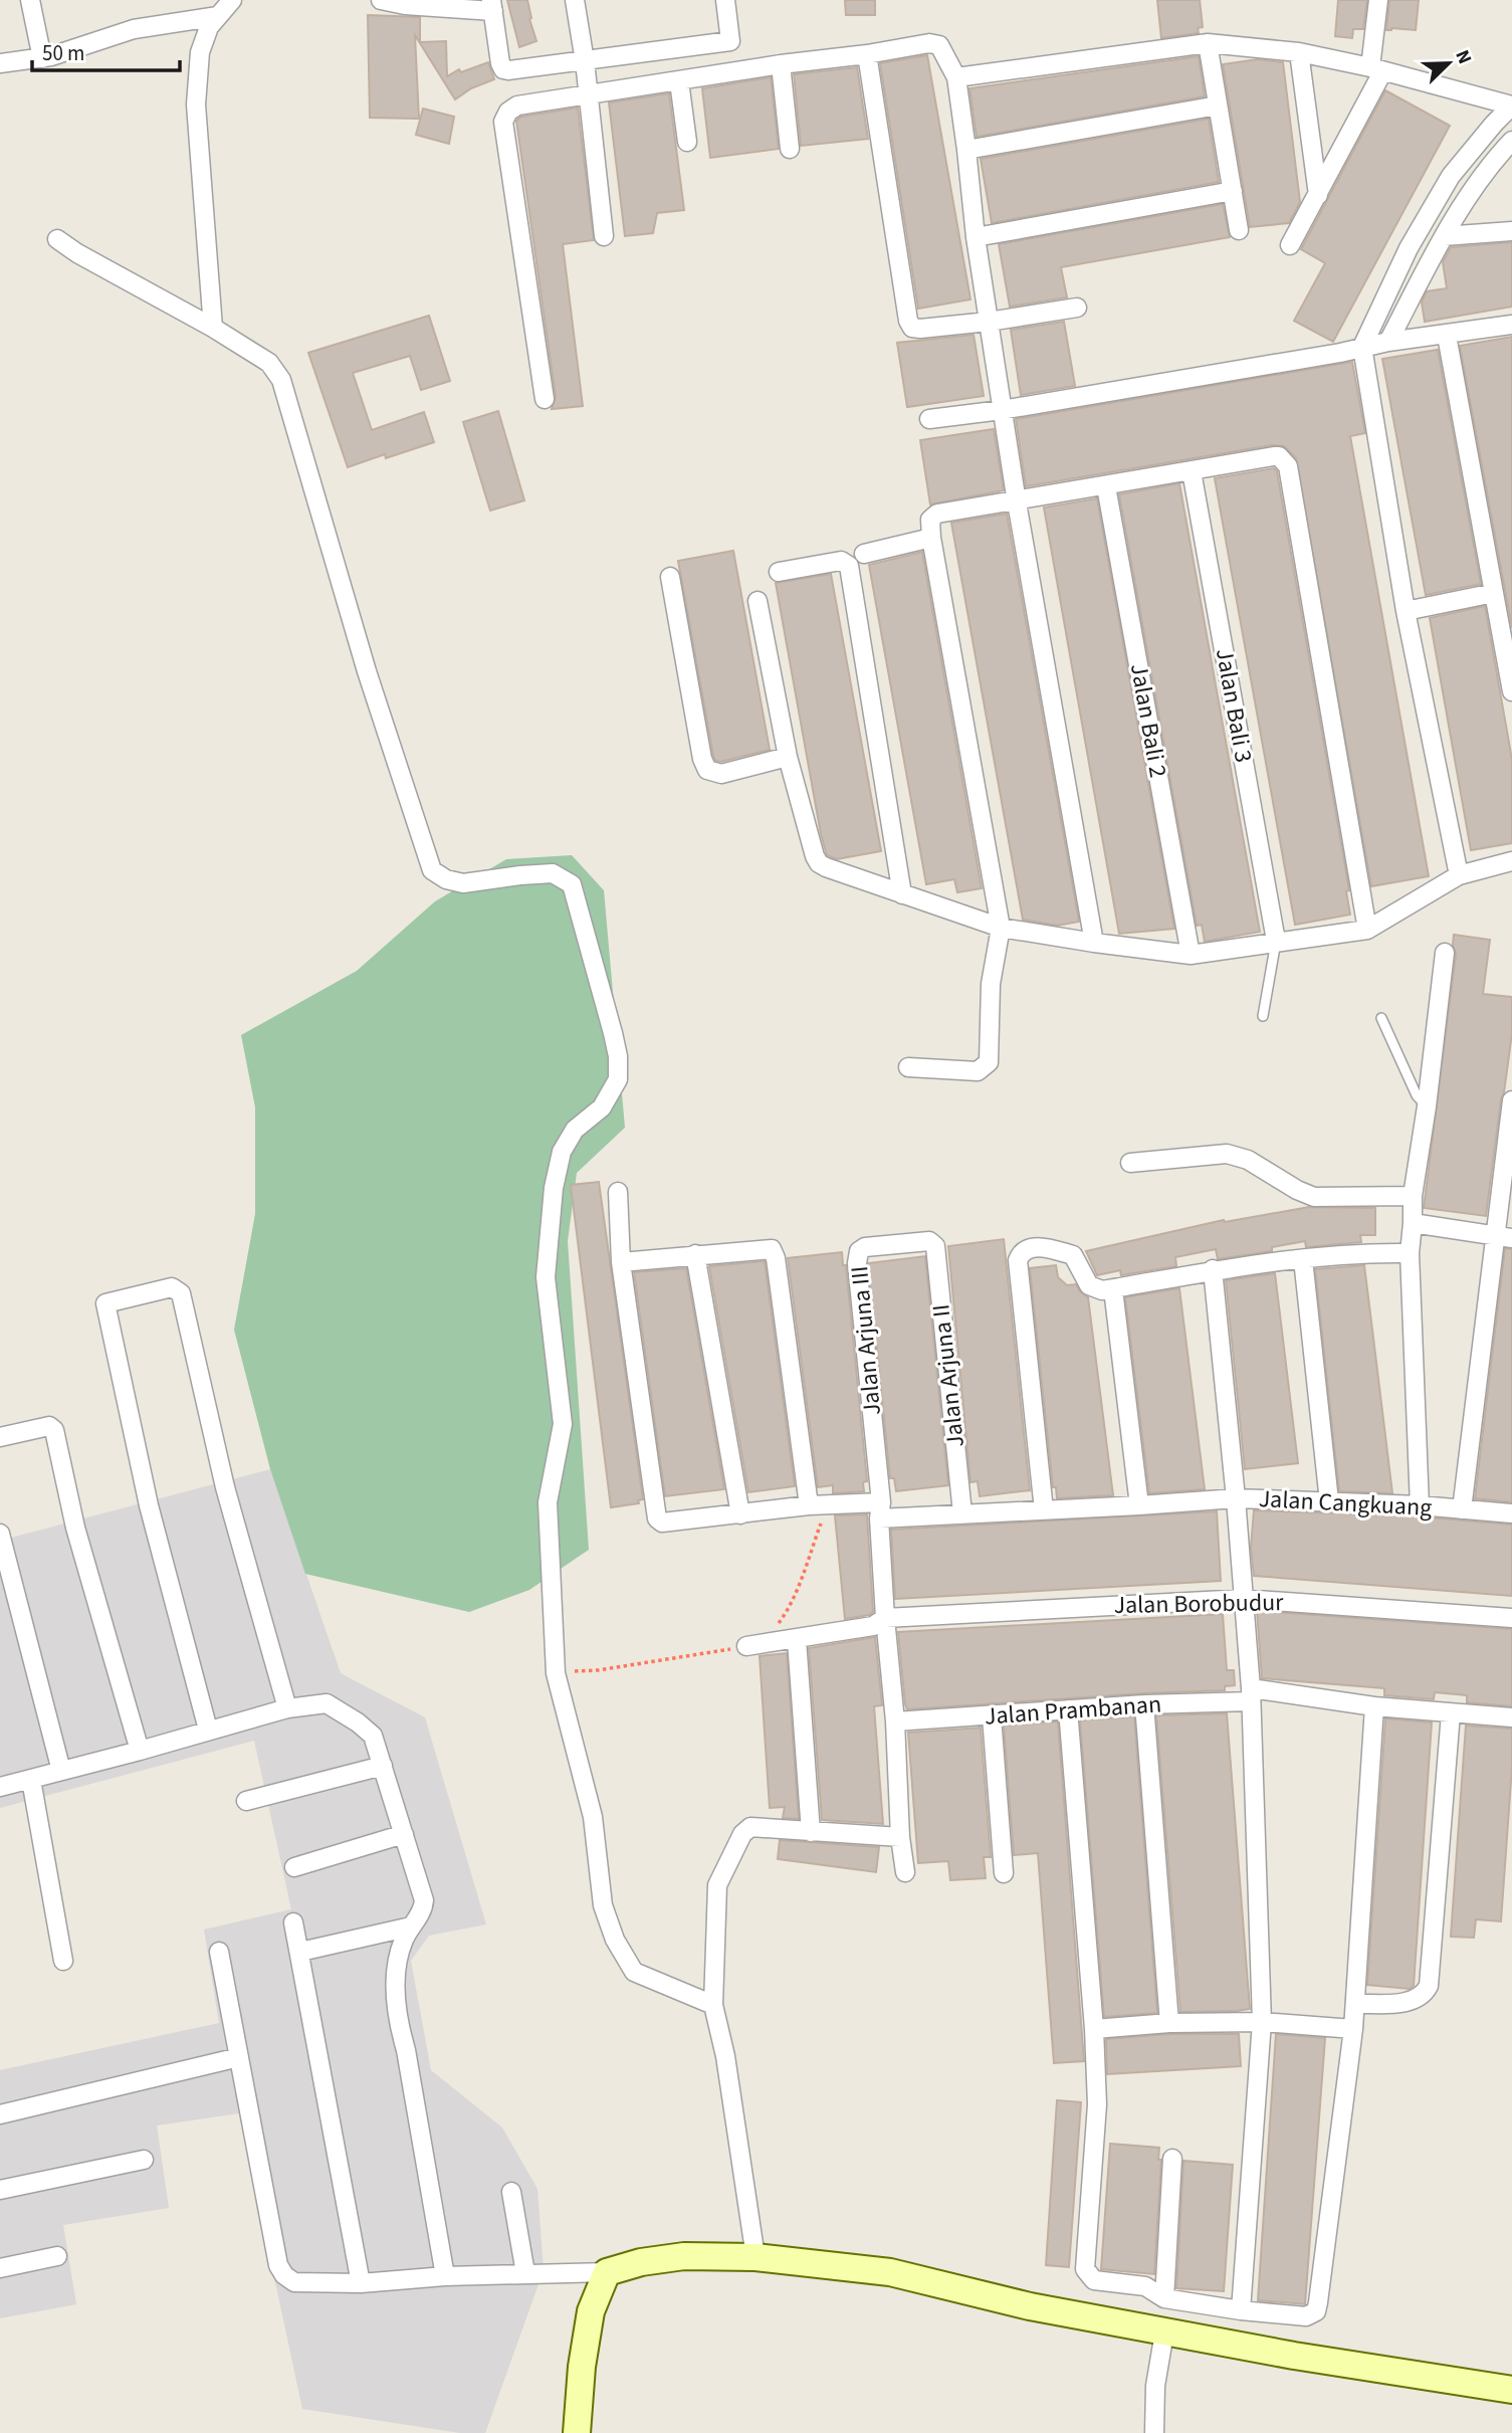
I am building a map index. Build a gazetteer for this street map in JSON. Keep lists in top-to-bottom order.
{
  "streets": {
    "street": [
      "Jalan Bali 3",
      "Jalan Bali 2",
      "Jalan Arjuna III",
      "Jalan Arjuna II",
      "Jalan Cangkuang",
      "Jalan Borobudur",
      "Jalan Prambanan"
    ]
  },
  "crossings": [
    ["Jalan Arjuna III", "Jalan Arjuna II"],
    ["Jalan Cangkuang", "Jalan Borobudur"],
    ["Jalan Cangkuang", "Jalan Prambanan"]
  ],
  "scale_bar": "50 m",
  "north": "top right"
}
